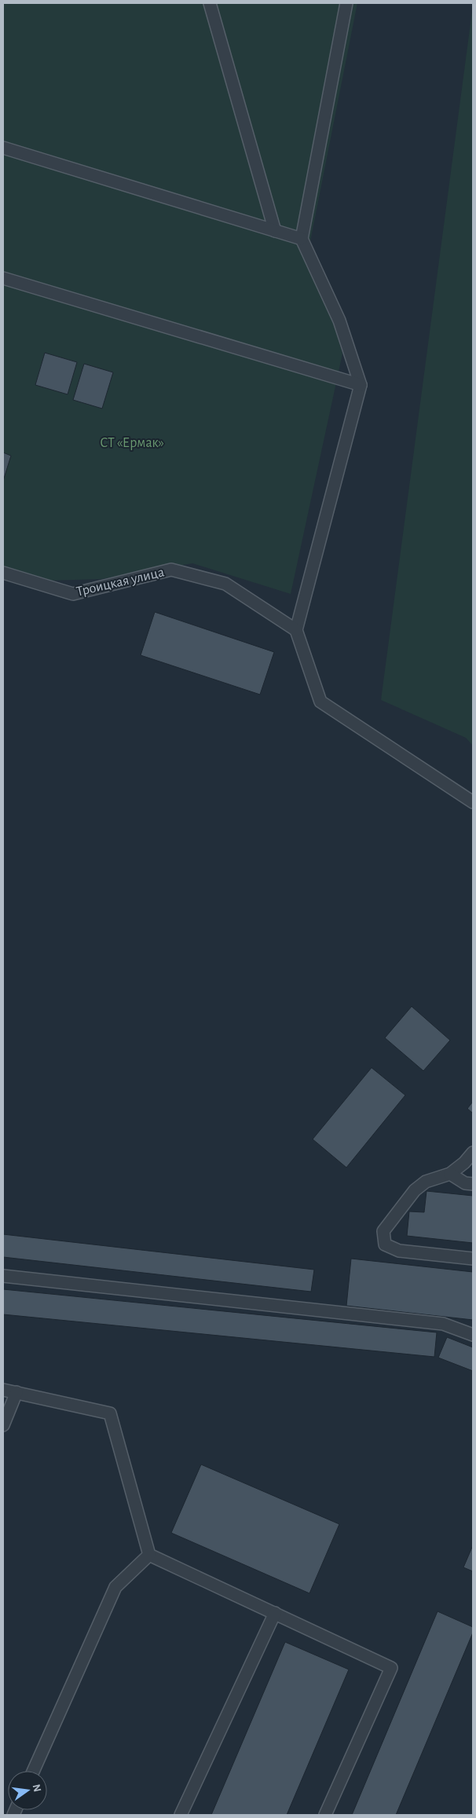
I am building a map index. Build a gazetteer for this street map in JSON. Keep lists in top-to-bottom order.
{
  "streets": {
    "lane": ["Троицкая улица"]
  },
  "parks": ["СТ «Ермак»"],
  "north": "right"
}
